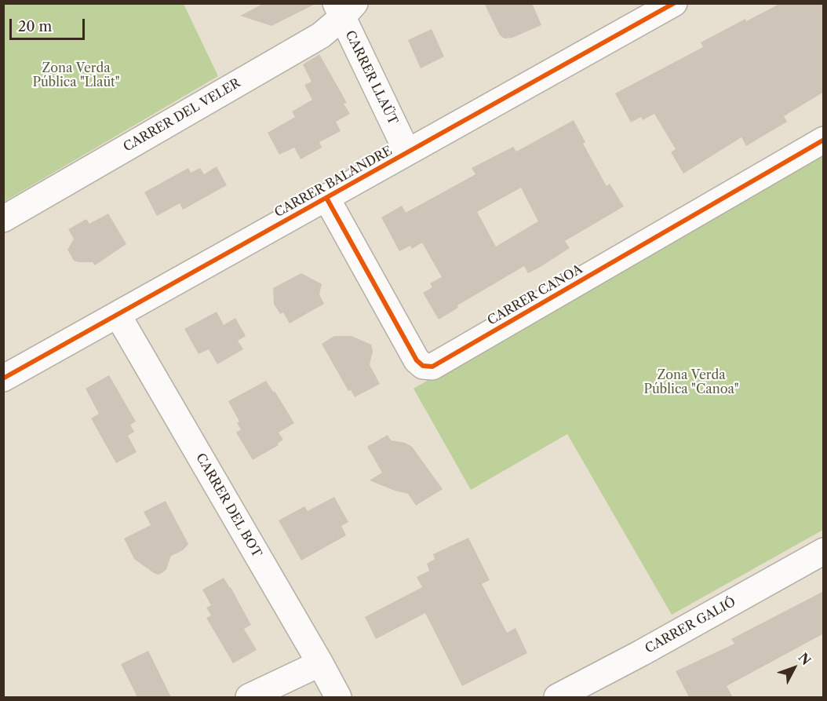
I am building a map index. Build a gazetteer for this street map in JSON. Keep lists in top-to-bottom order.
{
  "streets": {
    "street": [
      "CARRER LLAÜT",
      "CARRER DEL VELER",
      "CARRER BALANDRE",
      "CARRER CANOA",
      "CARRER DEL BOT",
      "CARRER GALIÓ"
    ]
  },
  "crossings": [
    ["CARRER LLAÜT", "CARRER DEL VELER"],
    ["CARRER LLAÜT", "CARRER BALANDRE"],
    ["CARRER BALANDRE", "CARRER CANOA"],
    ["CARRER BALANDRE", "CARRER DEL BOT"]
  ],
  "parks": ["Zona Verda Pública \"Llaüt\"", "Zona Verda Pública \"Canoa\""],
  "scale_bar": "20 m",
  "north": "top right"
}
